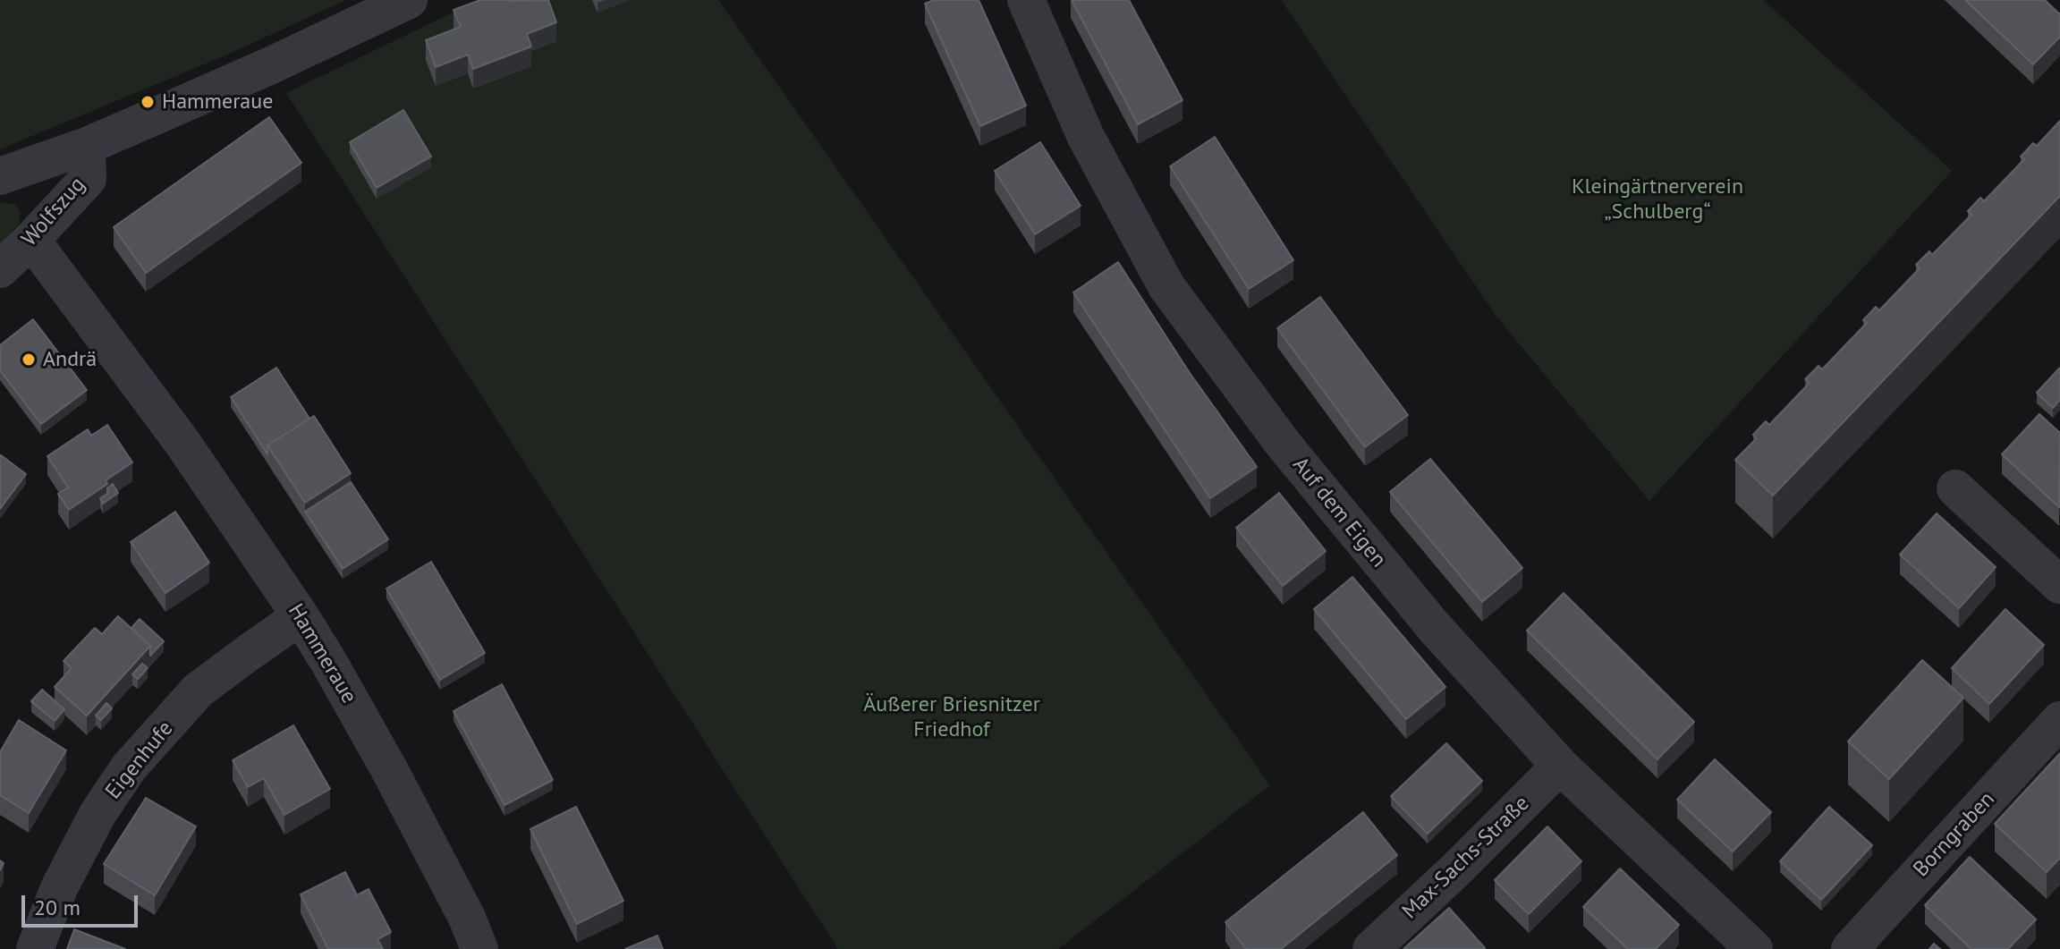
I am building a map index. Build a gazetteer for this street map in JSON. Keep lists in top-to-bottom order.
{
  "streets": {
    "street": [
      "Wolfszug",
      "Auf dem Eigen",
      "Hammeraue",
      "Eigenhufe",
      "Borngraben",
      "Max-Sachs-Straße"
    ]
  },
  "crossings": [
    ["Wolfszug", "Hammeraue"],
    ["Auf dem Eigen", "Max-Sachs-Straße"],
    ["Hammeraue", "Eigenhufe"]
  ],
  "parks": ["Kleingärtnerverein „Schulberg“", "Äußerer Briesnitzer Friedhof"],
  "places": ["Hammeraue", "Andrä"],
  "scale_bar": "20 m"
}
